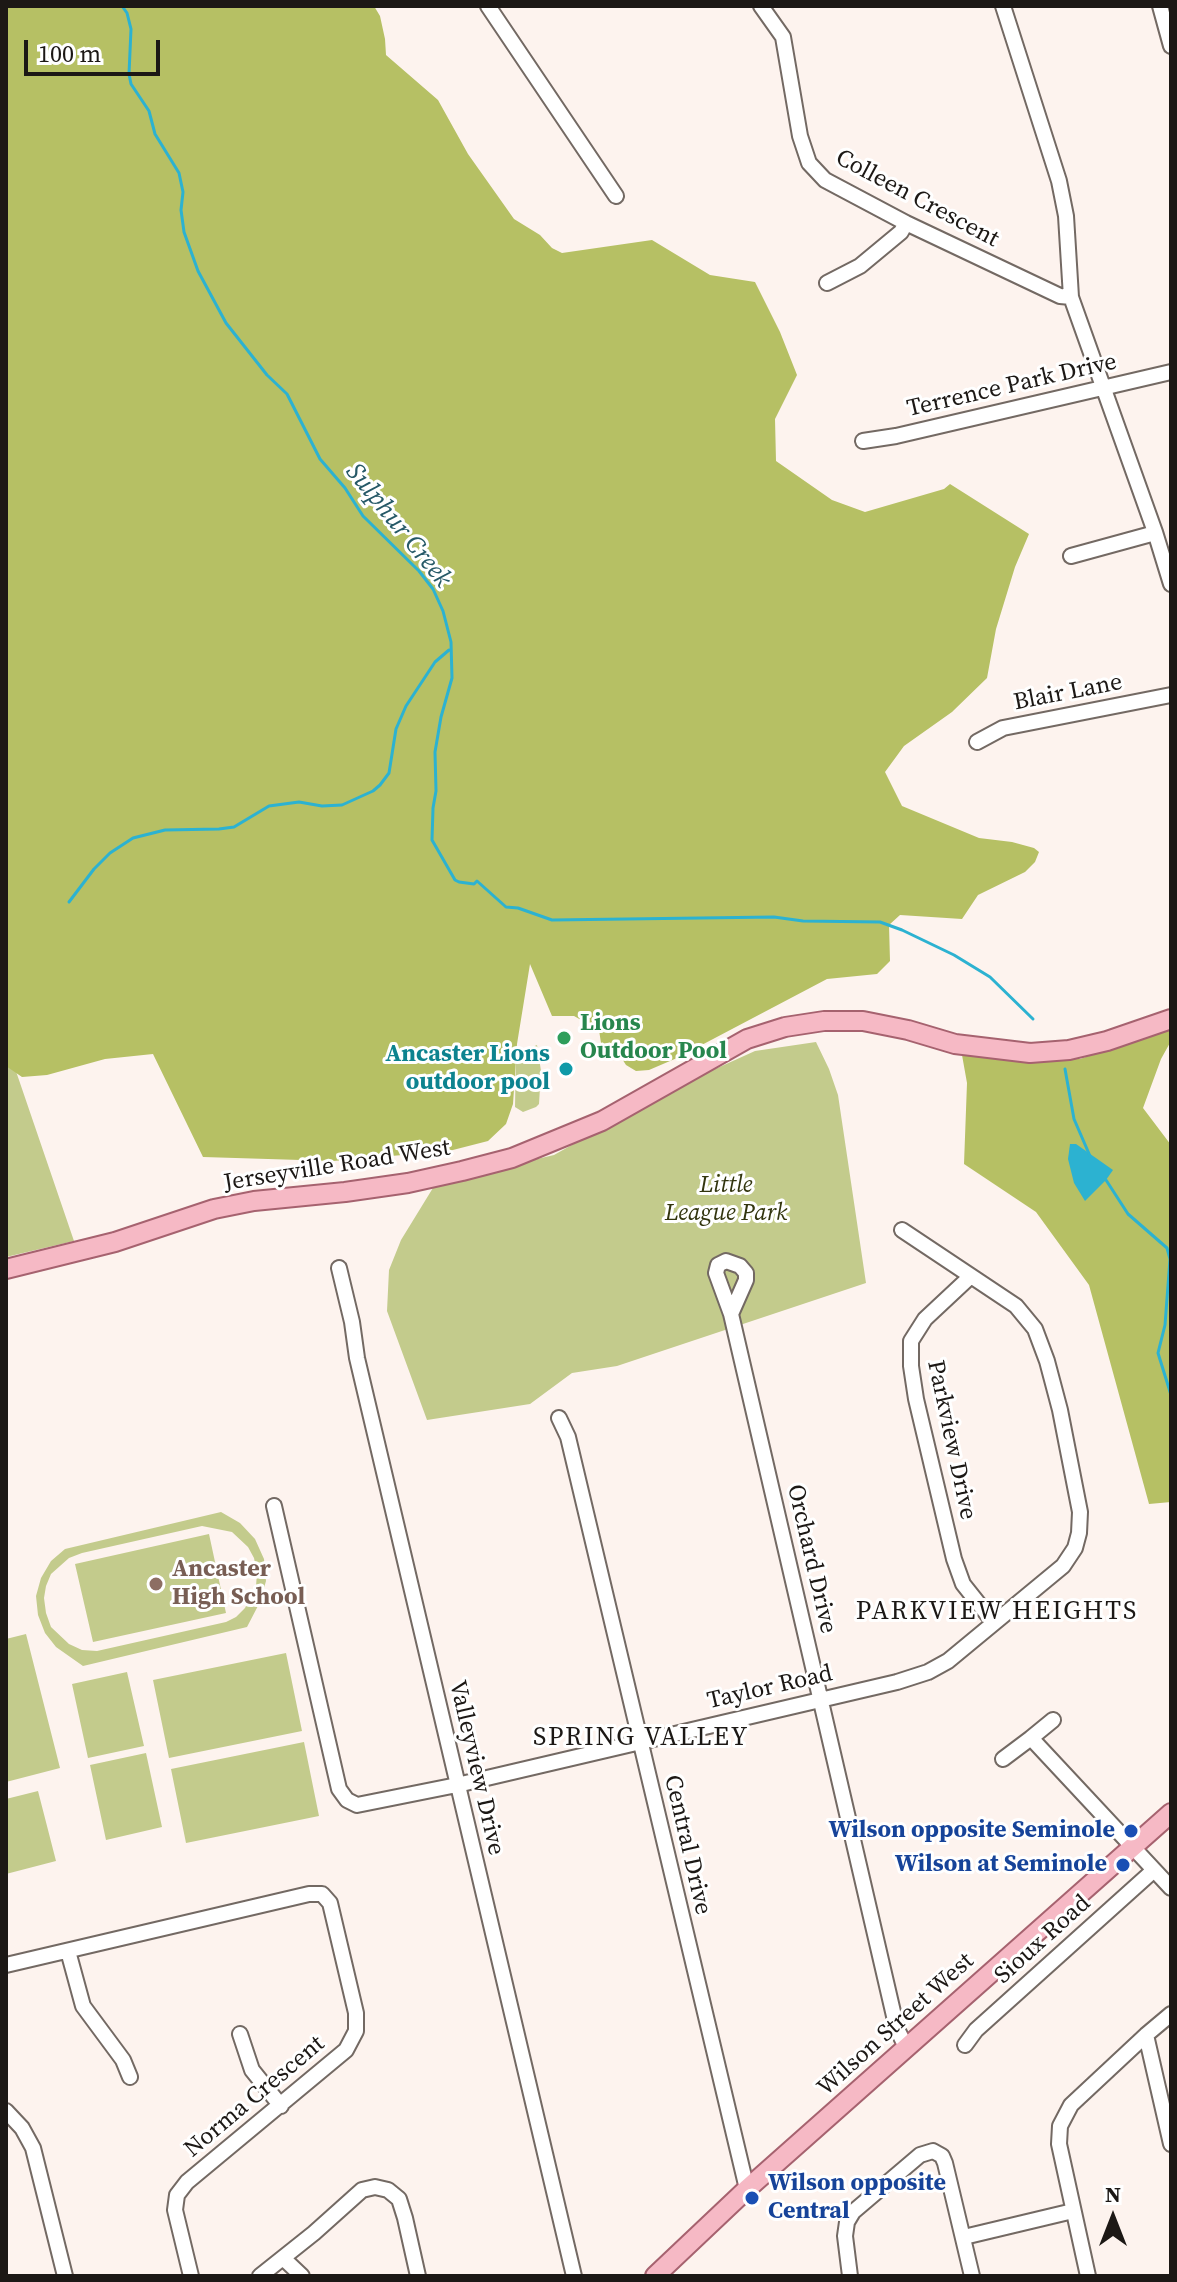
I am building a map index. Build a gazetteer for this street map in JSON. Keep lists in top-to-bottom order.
{
  "streets": {
    "main road": ["Jerseyville Road West", "Wilson Street West"],
    "street": [
      "Colleen Crescent",
      "Terrence Park Drive",
      "Blair Lane",
      "Parkview Drive",
      "Orchard Drive",
      "Taylor Road",
      "Valleyview Drive",
      "Central Drive",
      "Sioux Road",
      "Norma Crescent"
    ]
  },
  "crossings": [
    ["Parkview Drive", "Taylor Road"],
    ["Orchard Drive", "Taylor Road"],
    ["Orchard Drive", "Wilson Street West"],
    ["Taylor Road", "Valleyview Drive"],
    ["Taylor Road", "Central Drive"],
    ["Central Drive", "Wilson Street West"]
  ],
  "districts": ["PARKVIEW HEIGHTS", "SPRING VALLEY"],
  "water": ["Sulphur Creek"],
  "parks": ["Little League Park"],
  "places": [
    "Lions Outdoor Pool",
    "Ancaster Lions outdoor pool",
    "Ancaster High School",
    "Wilson opposite Seminole",
    "Wilson at Seminole",
    "Wilson opposite Central"
  ],
  "scale_bar": "100 m",
  "north": "top"
}
